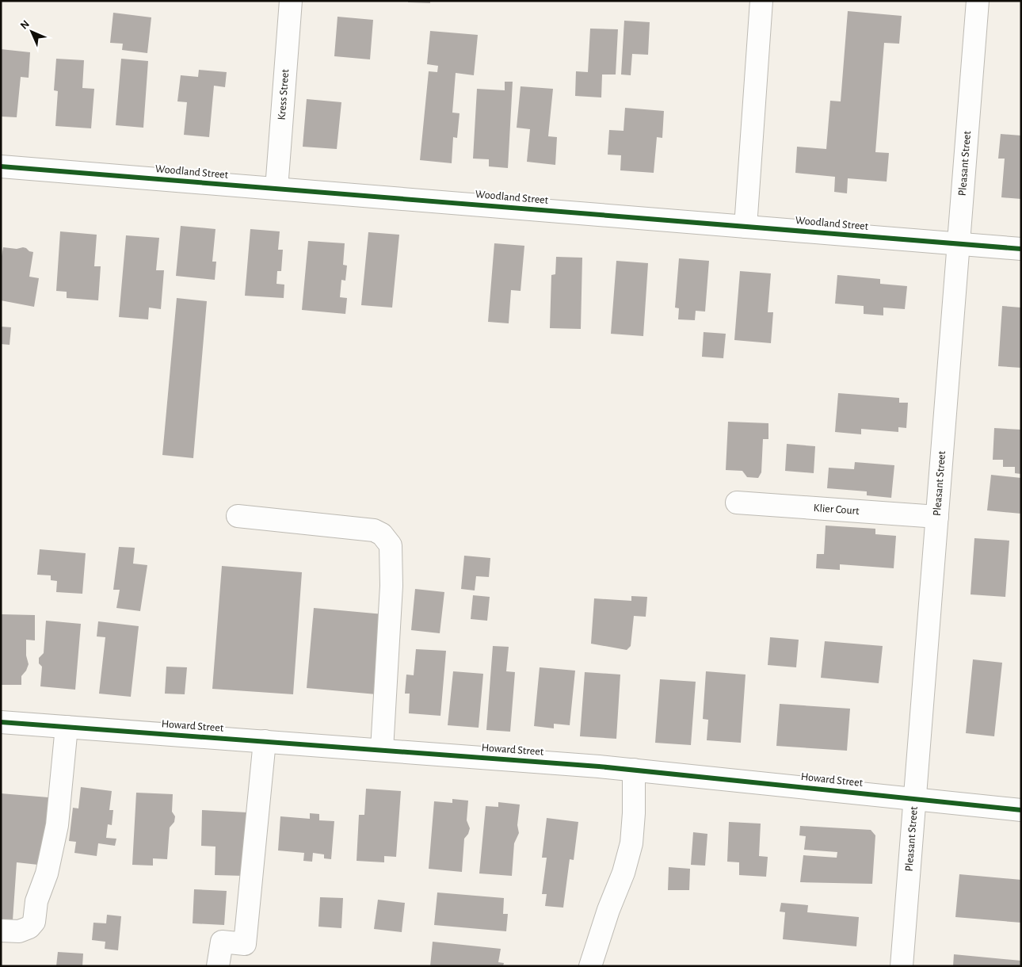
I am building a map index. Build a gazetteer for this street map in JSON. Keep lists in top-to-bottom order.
{
  "streets": {
    "street": [
      "Kress Street",
      "Pleasant Street",
      "Woodland Street",
      "Klier Court",
      "Howard Street"
    ]
  },
  "crossings": [
    ["Kress Street", "Woodland Street"],
    ["Pleasant Street", "Woodland Street"],
    ["Pleasant Street", "Klier Court"],
    ["Pleasant Street", "Howard Street"]
  ],
  "north": "top left"
}
